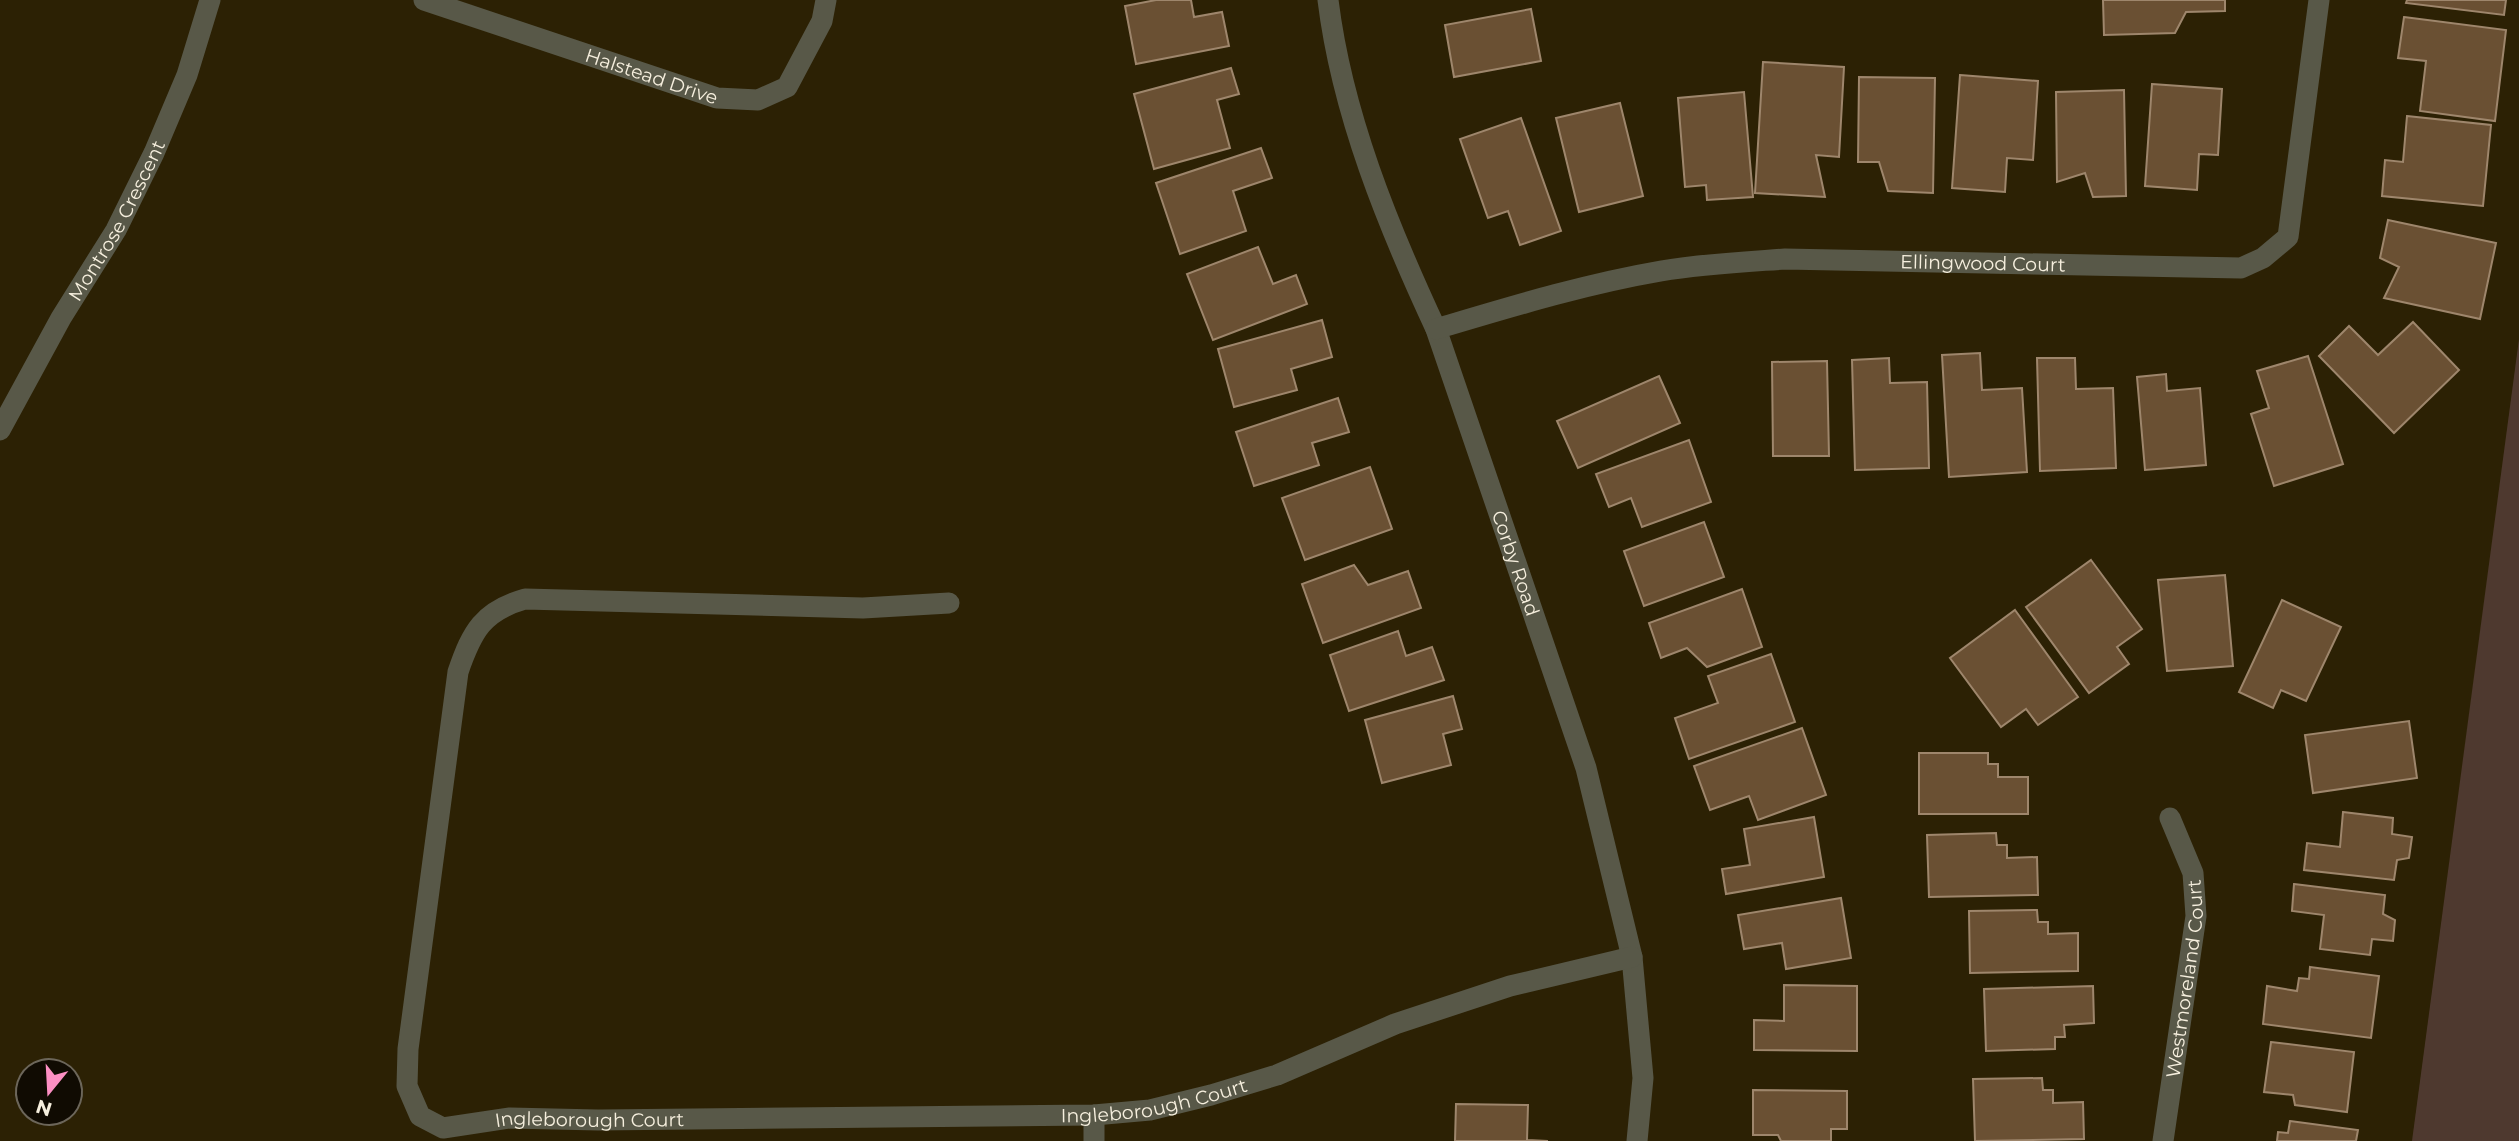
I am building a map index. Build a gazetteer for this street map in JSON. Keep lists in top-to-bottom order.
{
  "streets": {
    "street": [
      "Halstead Drive",
      "Montrose Crescent",
      "Ellingwood Court",
      "Corby Road",
      "Westmoreland Court",
      "Ingleborough Court"
    ]
  },
  "crossings": [
    ["Ellingwood Court", "Corby Road"],
    ["Corby Road", "Ingleborough Court"]
  ],
  "north": "bottom"
}
